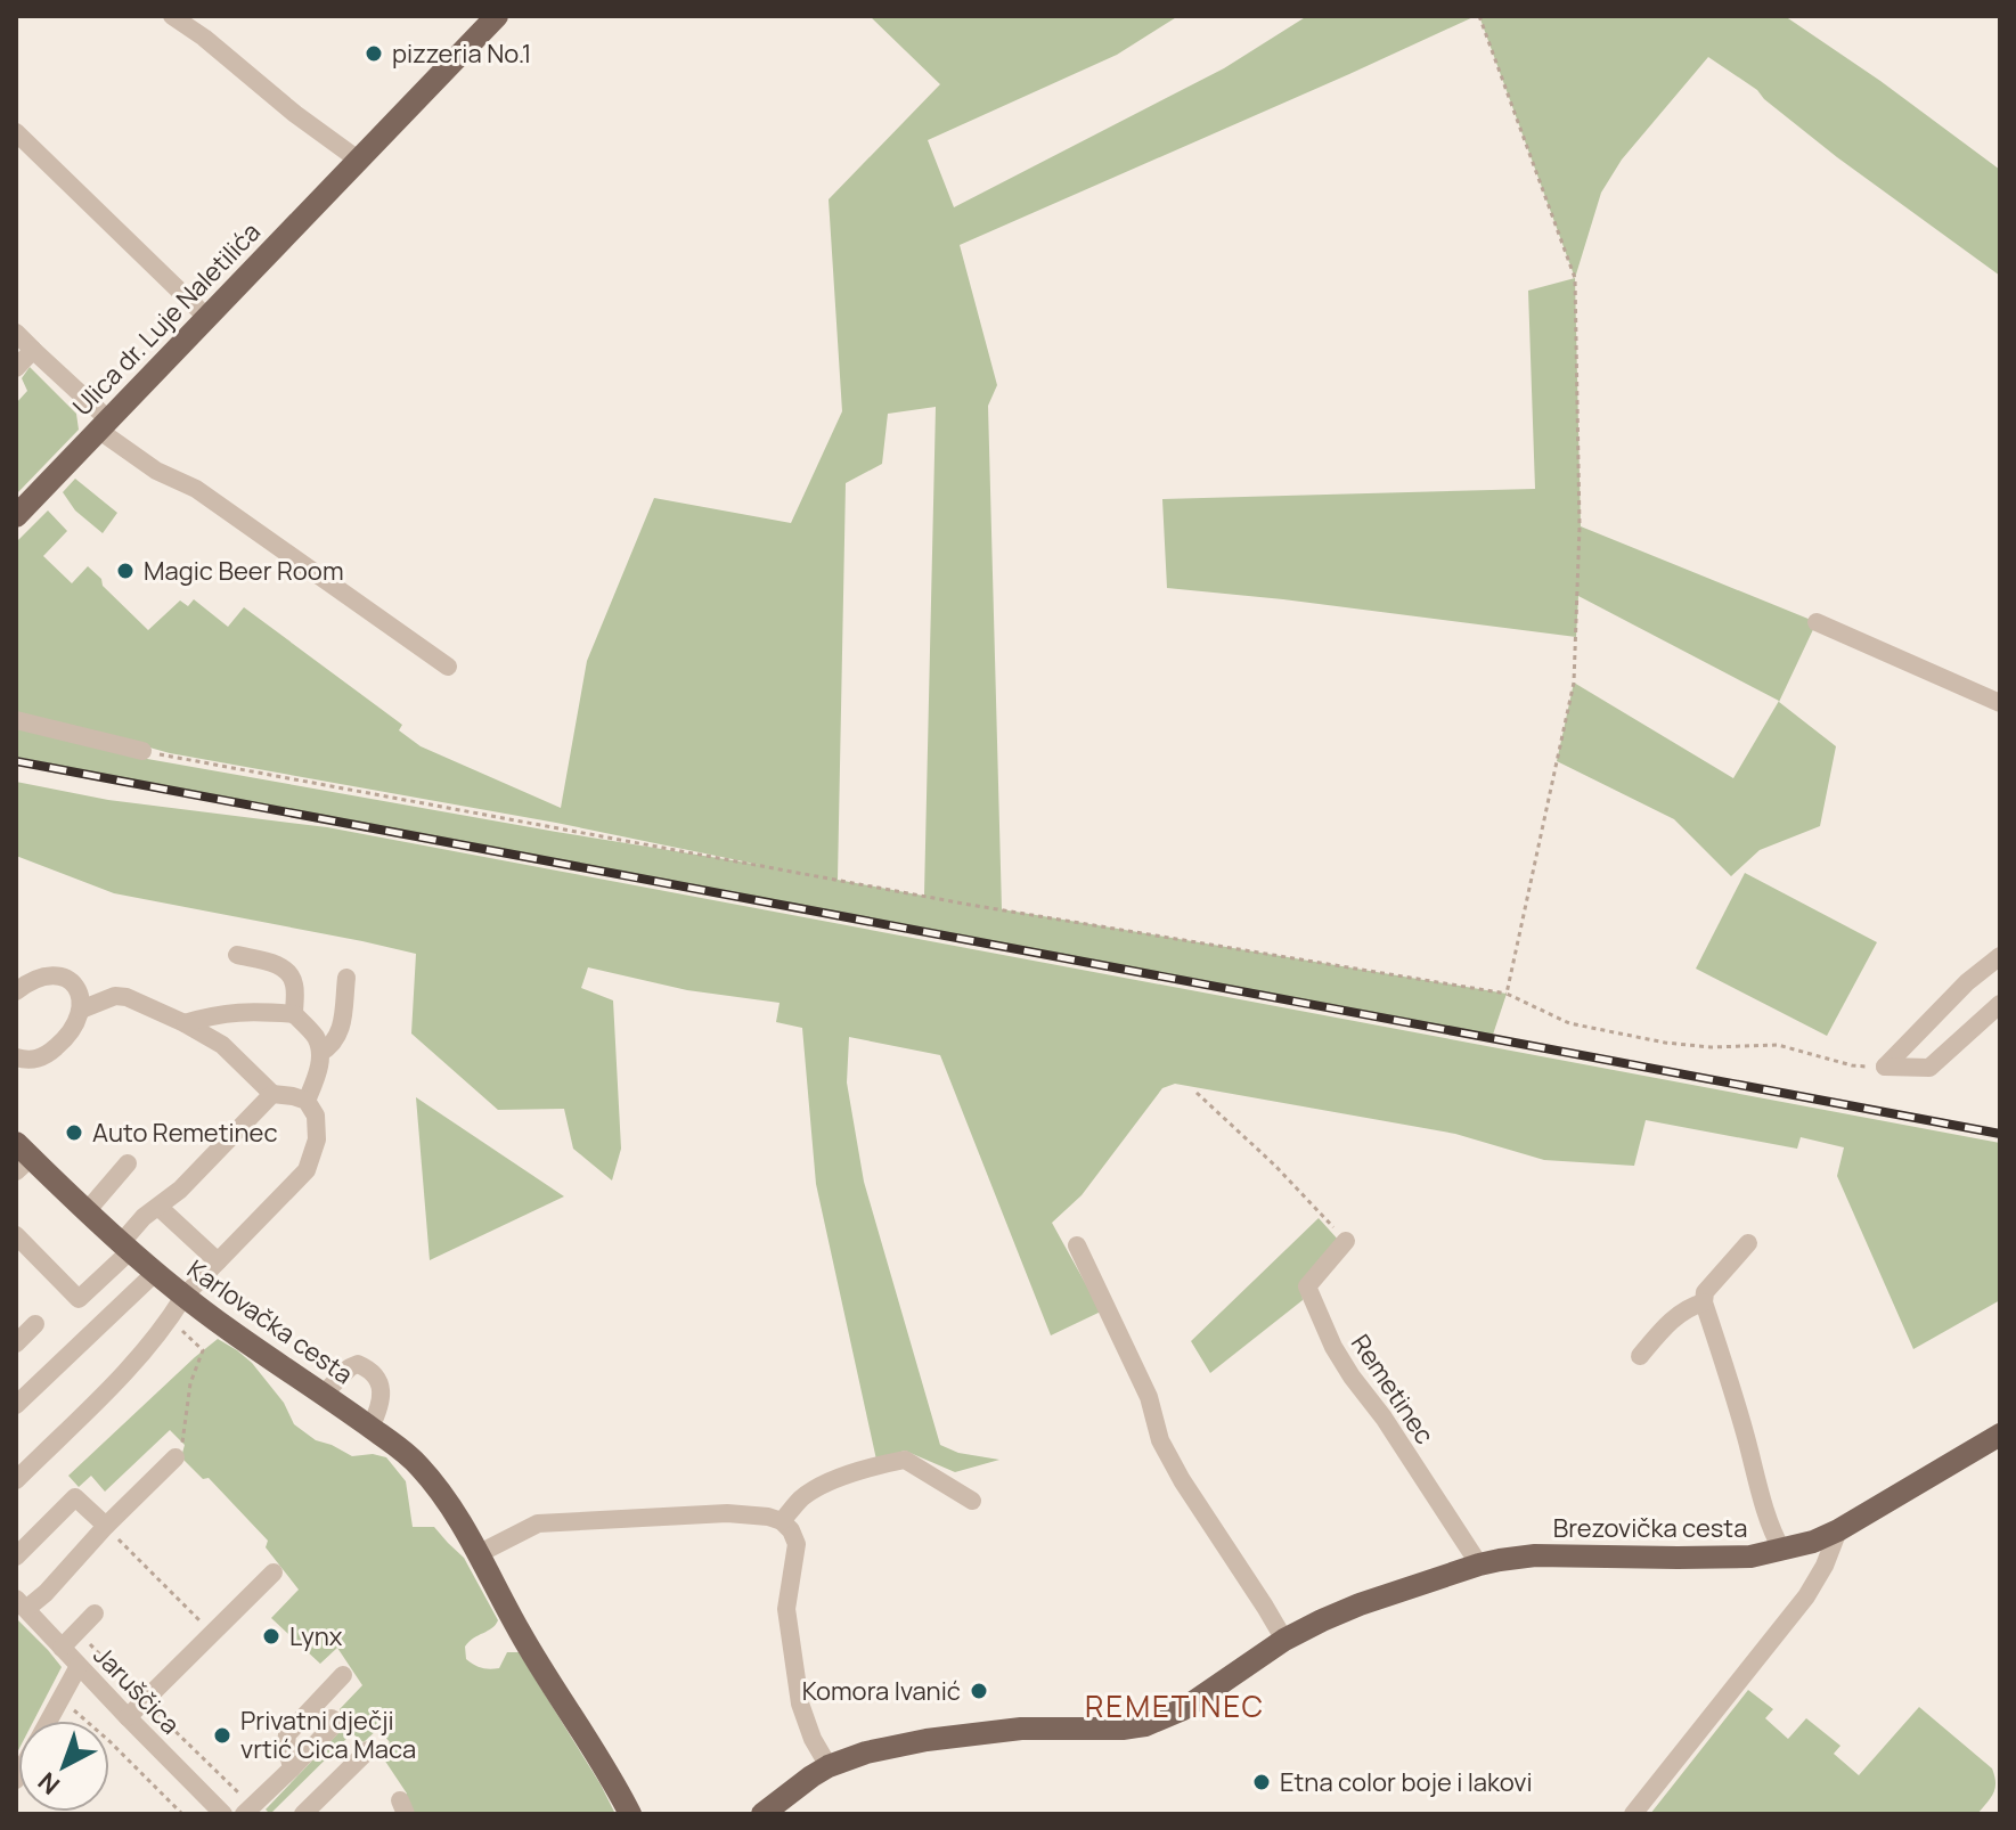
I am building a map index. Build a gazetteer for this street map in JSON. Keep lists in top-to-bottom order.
{
  "streets": {
    "main road": ["Ulica dr. Luje Naletilića", "Karlovačka cesta", "Brezovička cesta"],
    "street": ["Remetinec", "Jaruščica"]
  },
  "crossings": [
    ["Remetinec", "Brezovička cesta"]
  ],
  "districts": ["REMETINEC"],
  "places": [
    "pizzeria No.1",
    "Magic Beer Room",
    "Auto Remetinec",
    "Lynx",
    "Komora Ivanić",
    "Privatni dječji vrtić Cica Maca",
    "Etna color boje i lakovi"
  ],
  "north": "bottom left"
}
